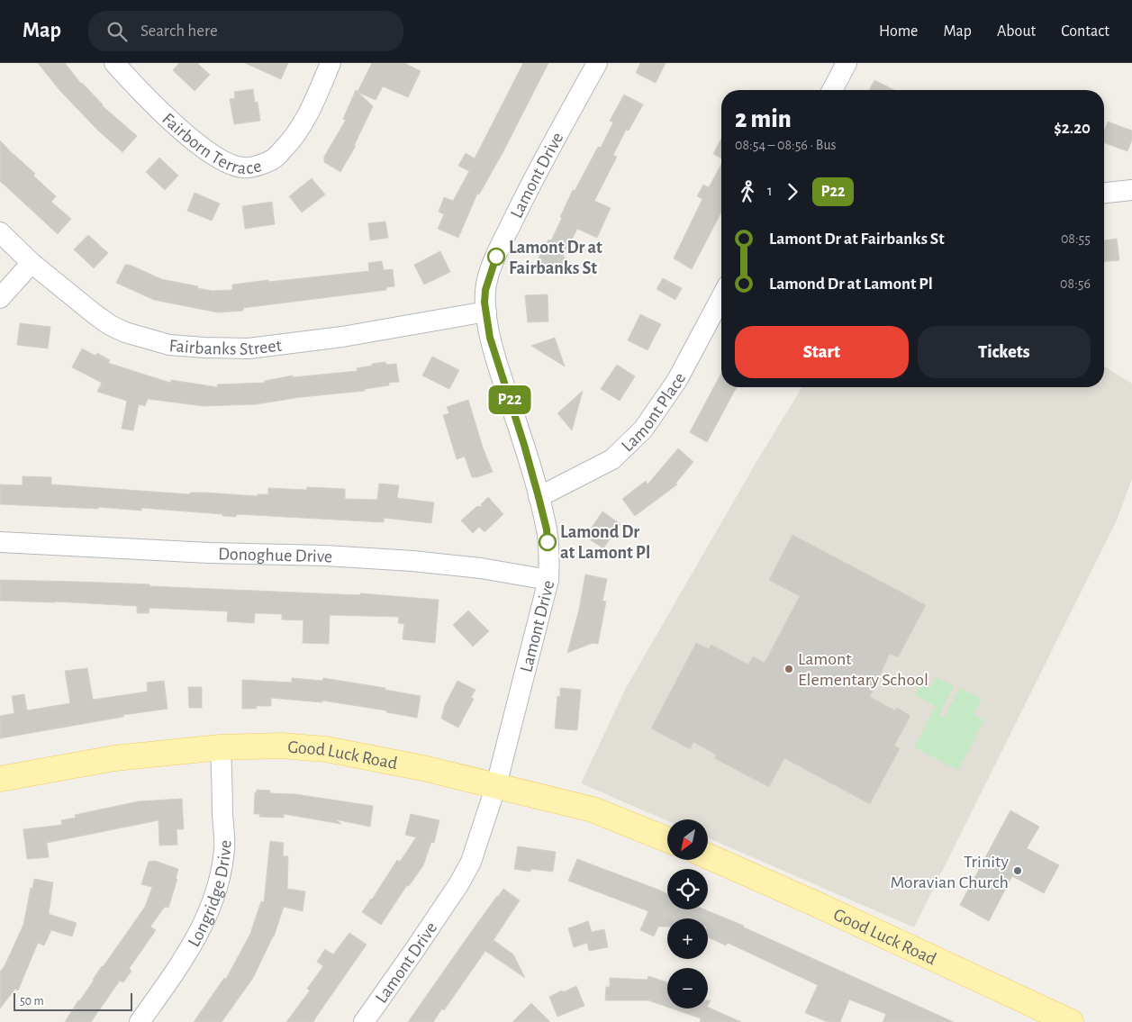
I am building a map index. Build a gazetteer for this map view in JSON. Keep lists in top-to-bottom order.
{
  "streets": {
    "main road": ["Good Luck Road"],
    "street": [
      "Fairborn Terrace",
      "Lamont Drive",
      "Fairbanks Street",
      "Lamont Place",
      "Donoghue Drive",
      "Longridge Drive"
    ]
  },
  "crossings": [
    ["Lamont Drive", "Fairbanks Street"],
    ["Lamont Drive", "Lamont Place"],
    ["Lamont Drive", "Donoghue Drive"],
    ["Lamont Drive", "Good Luck Road"],
    ["Good Luck Road", "Longridge Drive"]
  ],
  "places": [
    "Lamont Dr at Fairbanks St",
    "Lamond Dr at Lamont Pl",
    "Lamont Elementary School",
    "Trinity Moravian Church"
  ],
  "lines": ["bus line P22"],
  "scale_bar": "50 m",
  "north": "bottom left",
  "page": {
    "header": "Map",
    "search": "Search here",
    "nav": [
      "Home",
      "Map",
      "About",
      "Contact"
    ],
    "on_map": "P22",
    "heading": ["2 min", "08:54 – 08:56 · Bus", "$2.20"],
    "legs": ["1", "P22"],
    "list": [
      {
        "name": "Lamont Dr at Fairbanks St",
        "value": "08:55"
      },
      {
        "name": "Lamond Dr at Lamont Pl",
        "value": "08:56"
      }
    ],
    "buttons": ["Start", "Tickets"],
    "map_buttons": ["+", "−"],
    "scale": "50 m"
  }
}
